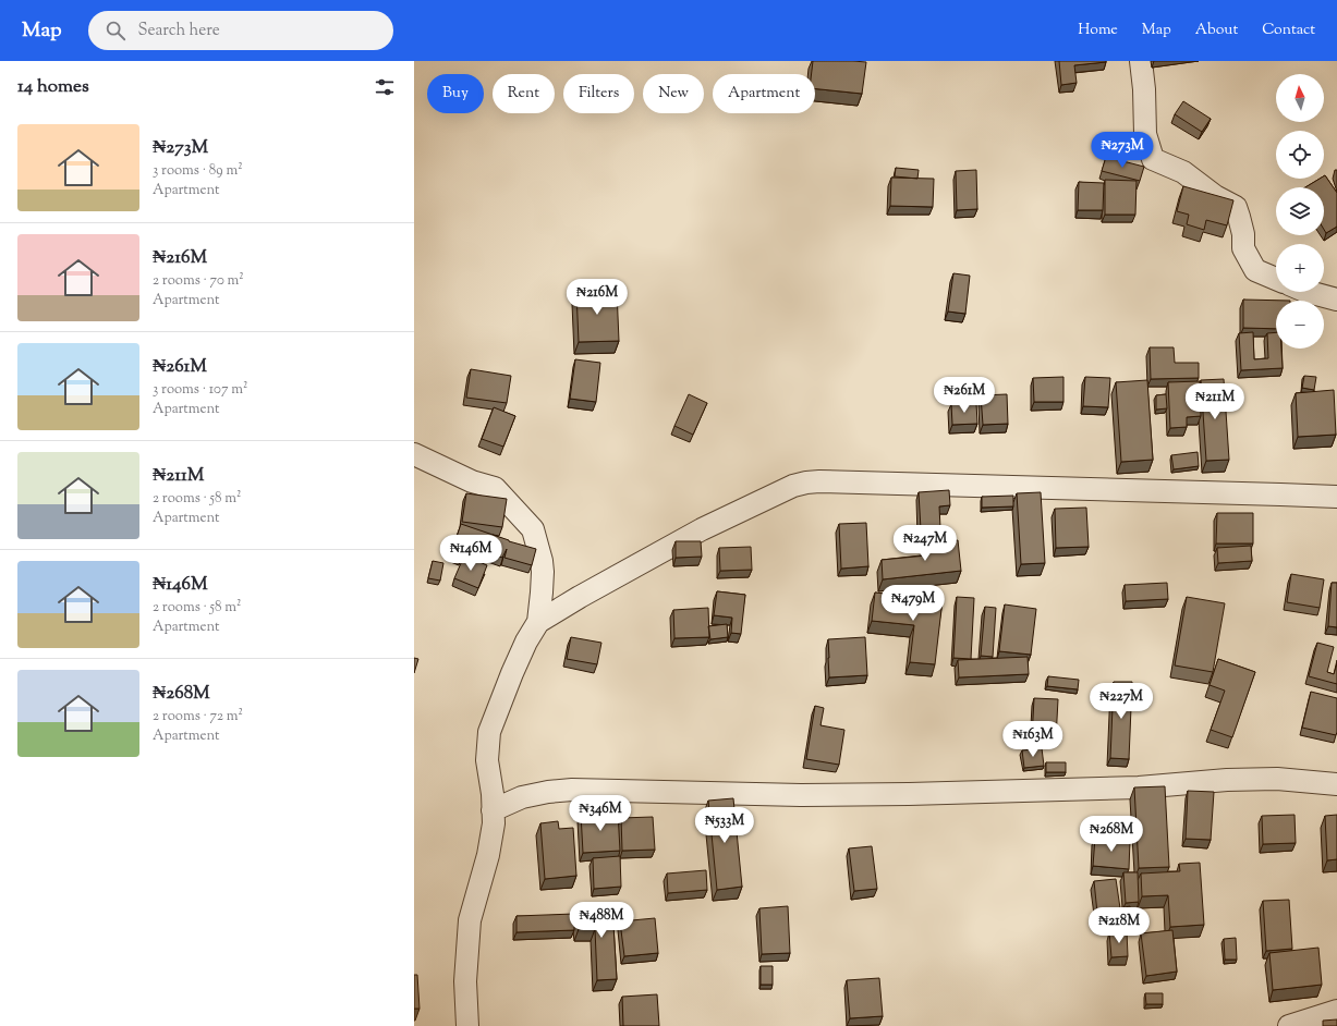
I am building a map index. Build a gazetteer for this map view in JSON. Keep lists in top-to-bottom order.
{
  "north": "top",
  "page": {
    "header": "Map",
    "search": "Search here",
    "nav": [
      "Home",
      "Map",
      "About",
      "Contact"
    ],
    "heading": "14 homes",
    "map_buttons": ["+", "−"],
    "chip": [
      "Buy",
      "Rent",
      "Filters",
      "New",
      "Apartment"
    ],
    "list": [
      {
        "name": "₦273M",
        "note": "3 rooms · 89 m² · Apartment"
      },
      {
        "name": "₦216M",
        "note": "2 rooms · 70 m² · Apartment"
      },
      {
        "name": "₦261M",
        "note": "3 rooms · 107 m² · Apartment"
      },
      {
        "name": "₦211M",
        "note": "2 rooms · 58 m² · Apartment"
      },
      {
        "name": "₦146M",
        "note": "2 rooms · 58 m² · Apartment"
      },
      {
        "name": "₦268M",
        "note": "2 rooms · 72 m² · Apartment"
      }
    ],
    "price": [
      "₦273M",
      "₦216M",
      "₦261M",
      "₦211M",
      "₦247M",
      "₦146M",
      "₦479M",
      "₦227M",
      "₦163M",
      "₦346M",
      "₦533M",
      "₦268M",
      "₦488M",
      "₦218M"
    ]
  }
}
